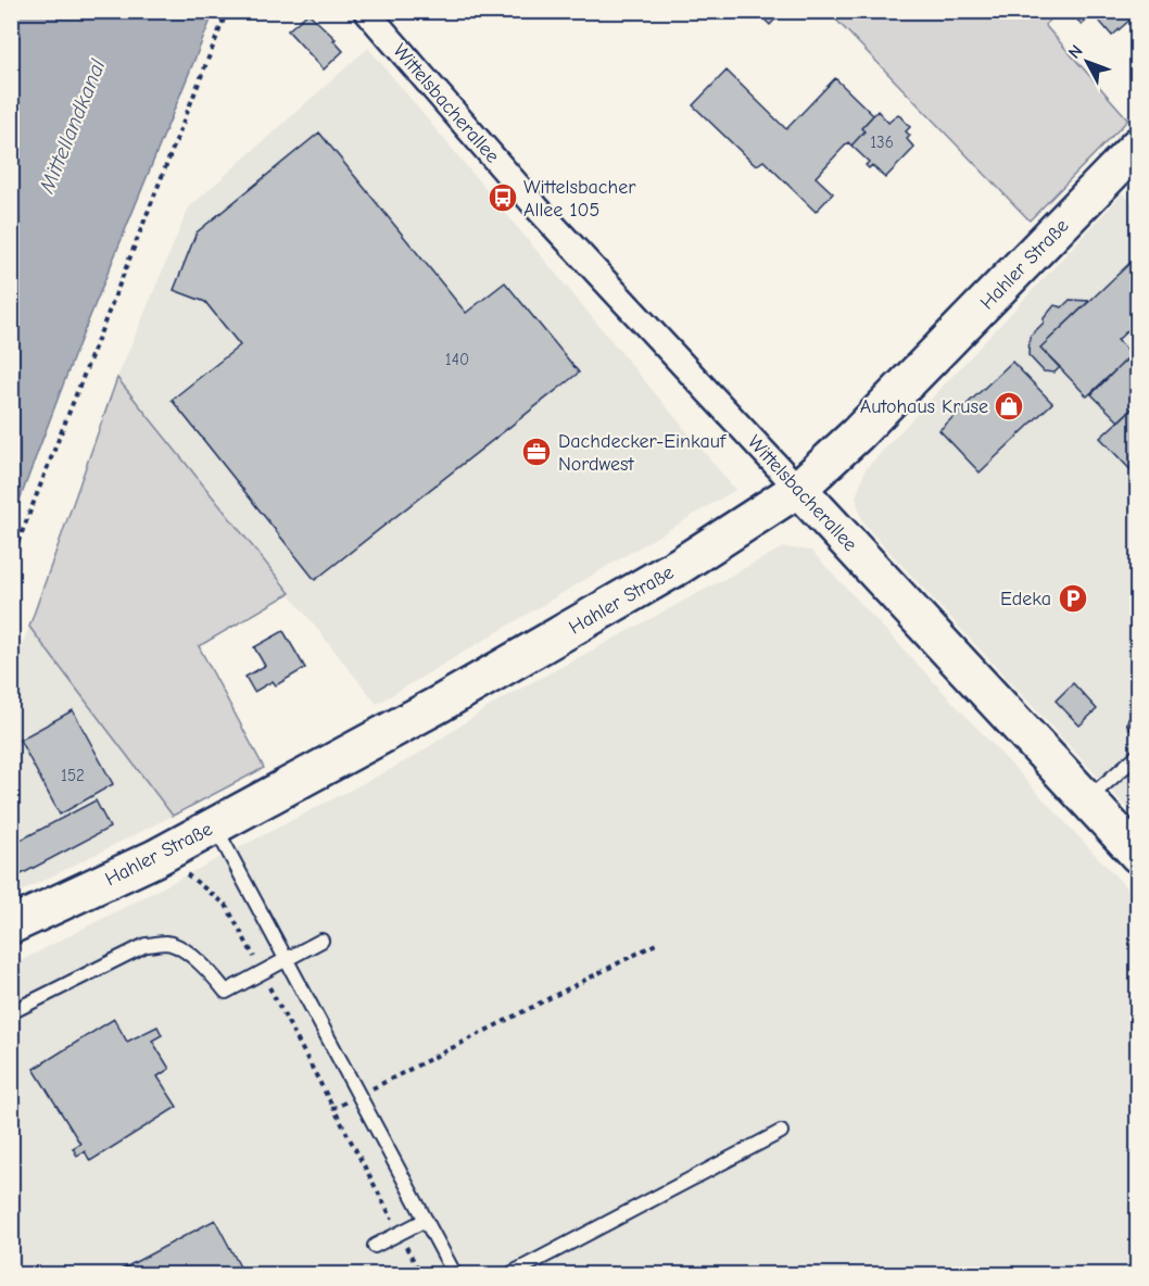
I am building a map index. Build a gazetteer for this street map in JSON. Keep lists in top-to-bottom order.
{
  "streets": {
    "street": ["Wittelsbacherallee", "Hahler Straße"]
  },
  "crossings": [
    ["Wittelsbacherallee", "Hahler Straße"]
  ],
  "water": ["Mittellandkanal"],
  "places": {
    "bus stop": ["Wittelsbacher Allee 105"],
    "shop": ["Autohaus Kruse"],
    "office": ["Dachdecker-Einkauf Nordwest"],
    "parking": ["Edeka"]
  },
  "house_numbers": ["136", "140", "152"],
  "north": "top left"
}
